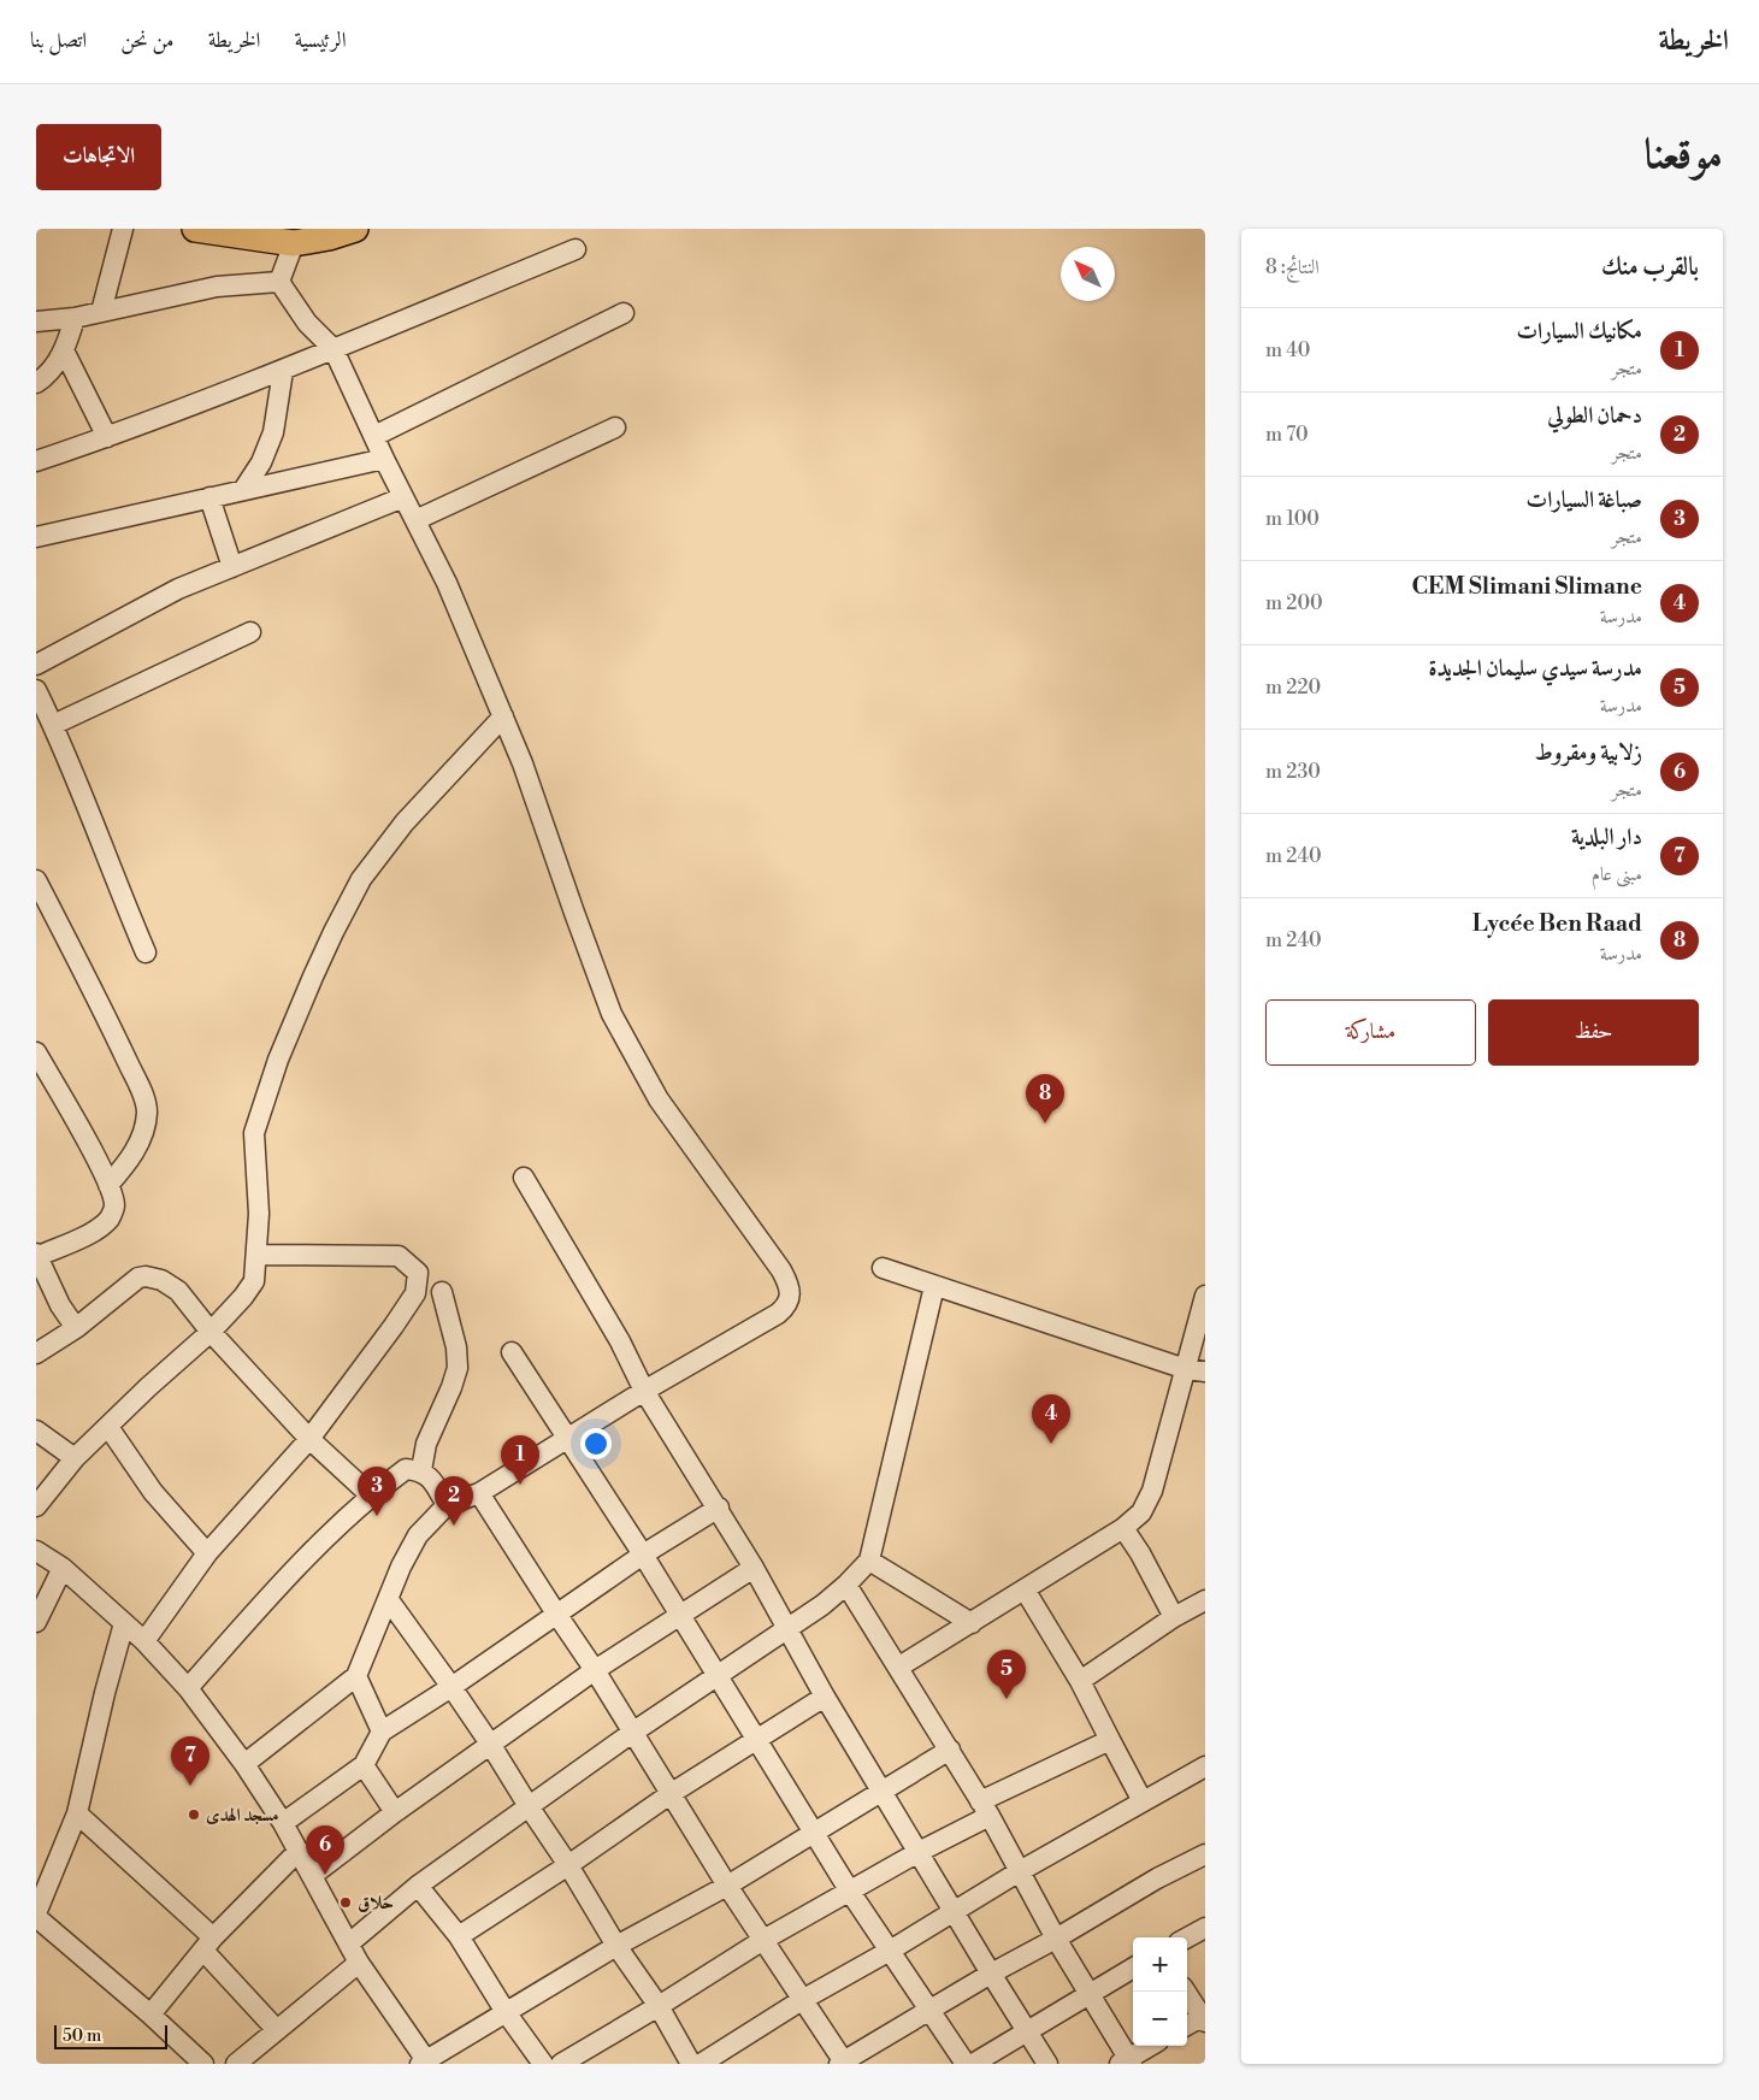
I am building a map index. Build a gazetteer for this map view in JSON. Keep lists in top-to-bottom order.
{
  "places": ["مسجد الهدى", "حلاق"],
  "scale_bar": "50 m",
  "north": "top left",
  "page": {
    "header": "الخريطة",
    "nav": [
      "الرئيسية",
      "الخريطة",
      "من نحن",
      "اتصل بنا"
    ],
    "title": "موقعنا",
    "buttons": [
      "الاتجاهات",
      ["حفظ", "مشاركة"]
    ],
    "heading": ["بالقرب منك", "النتائج: 8"],
    "list": [
      {
        "mark": "1",
        "name": "مكانيك السيارات",
        "note": "متجر",
        "value": "40 m"
      },
      {
        "mark": "2",
        "name": "دحمان الطولي",
        "note": "متجر",
        "value": "70 m"
      },
      {
        "mark": "3",
        "name": "صباغة السيارات",
        "note": "متجر",
        "value": "100 m"
      },
      {
        "mark": "4",
        "name": "CEM Slimani Slimane",
        "note": "مدرسة",
        "value": "200 m"
      },
      {
        "mark": "5",
        "name": "مدرسة سيدي سليمان الجديدة",
        "note": "مدرسة",
        "value": "220 m"
      },
      {
        "mark": "6",
        "name": "زلابية ومقروط",
        "note": "متجر",
        "value": "230 m"
      },
      {
        "mark": "7",
        "name": "دار البلدية",
        "note": "مبنى عام",
        "value": "240 m"
      },
      {
        "mark": "8",
        "name": "Lycée Ben Raad",
        "note": "مدرسة",
        "value": "240 m"
      }
    ],
    "pins": [
      "8",
      "4",
      "1",
      "3",
      "2",
      "5",
      "7",
      "6"
    ],
    "map_buttons": ["+", "−"],
    "scale": "50 m"
  }
}
